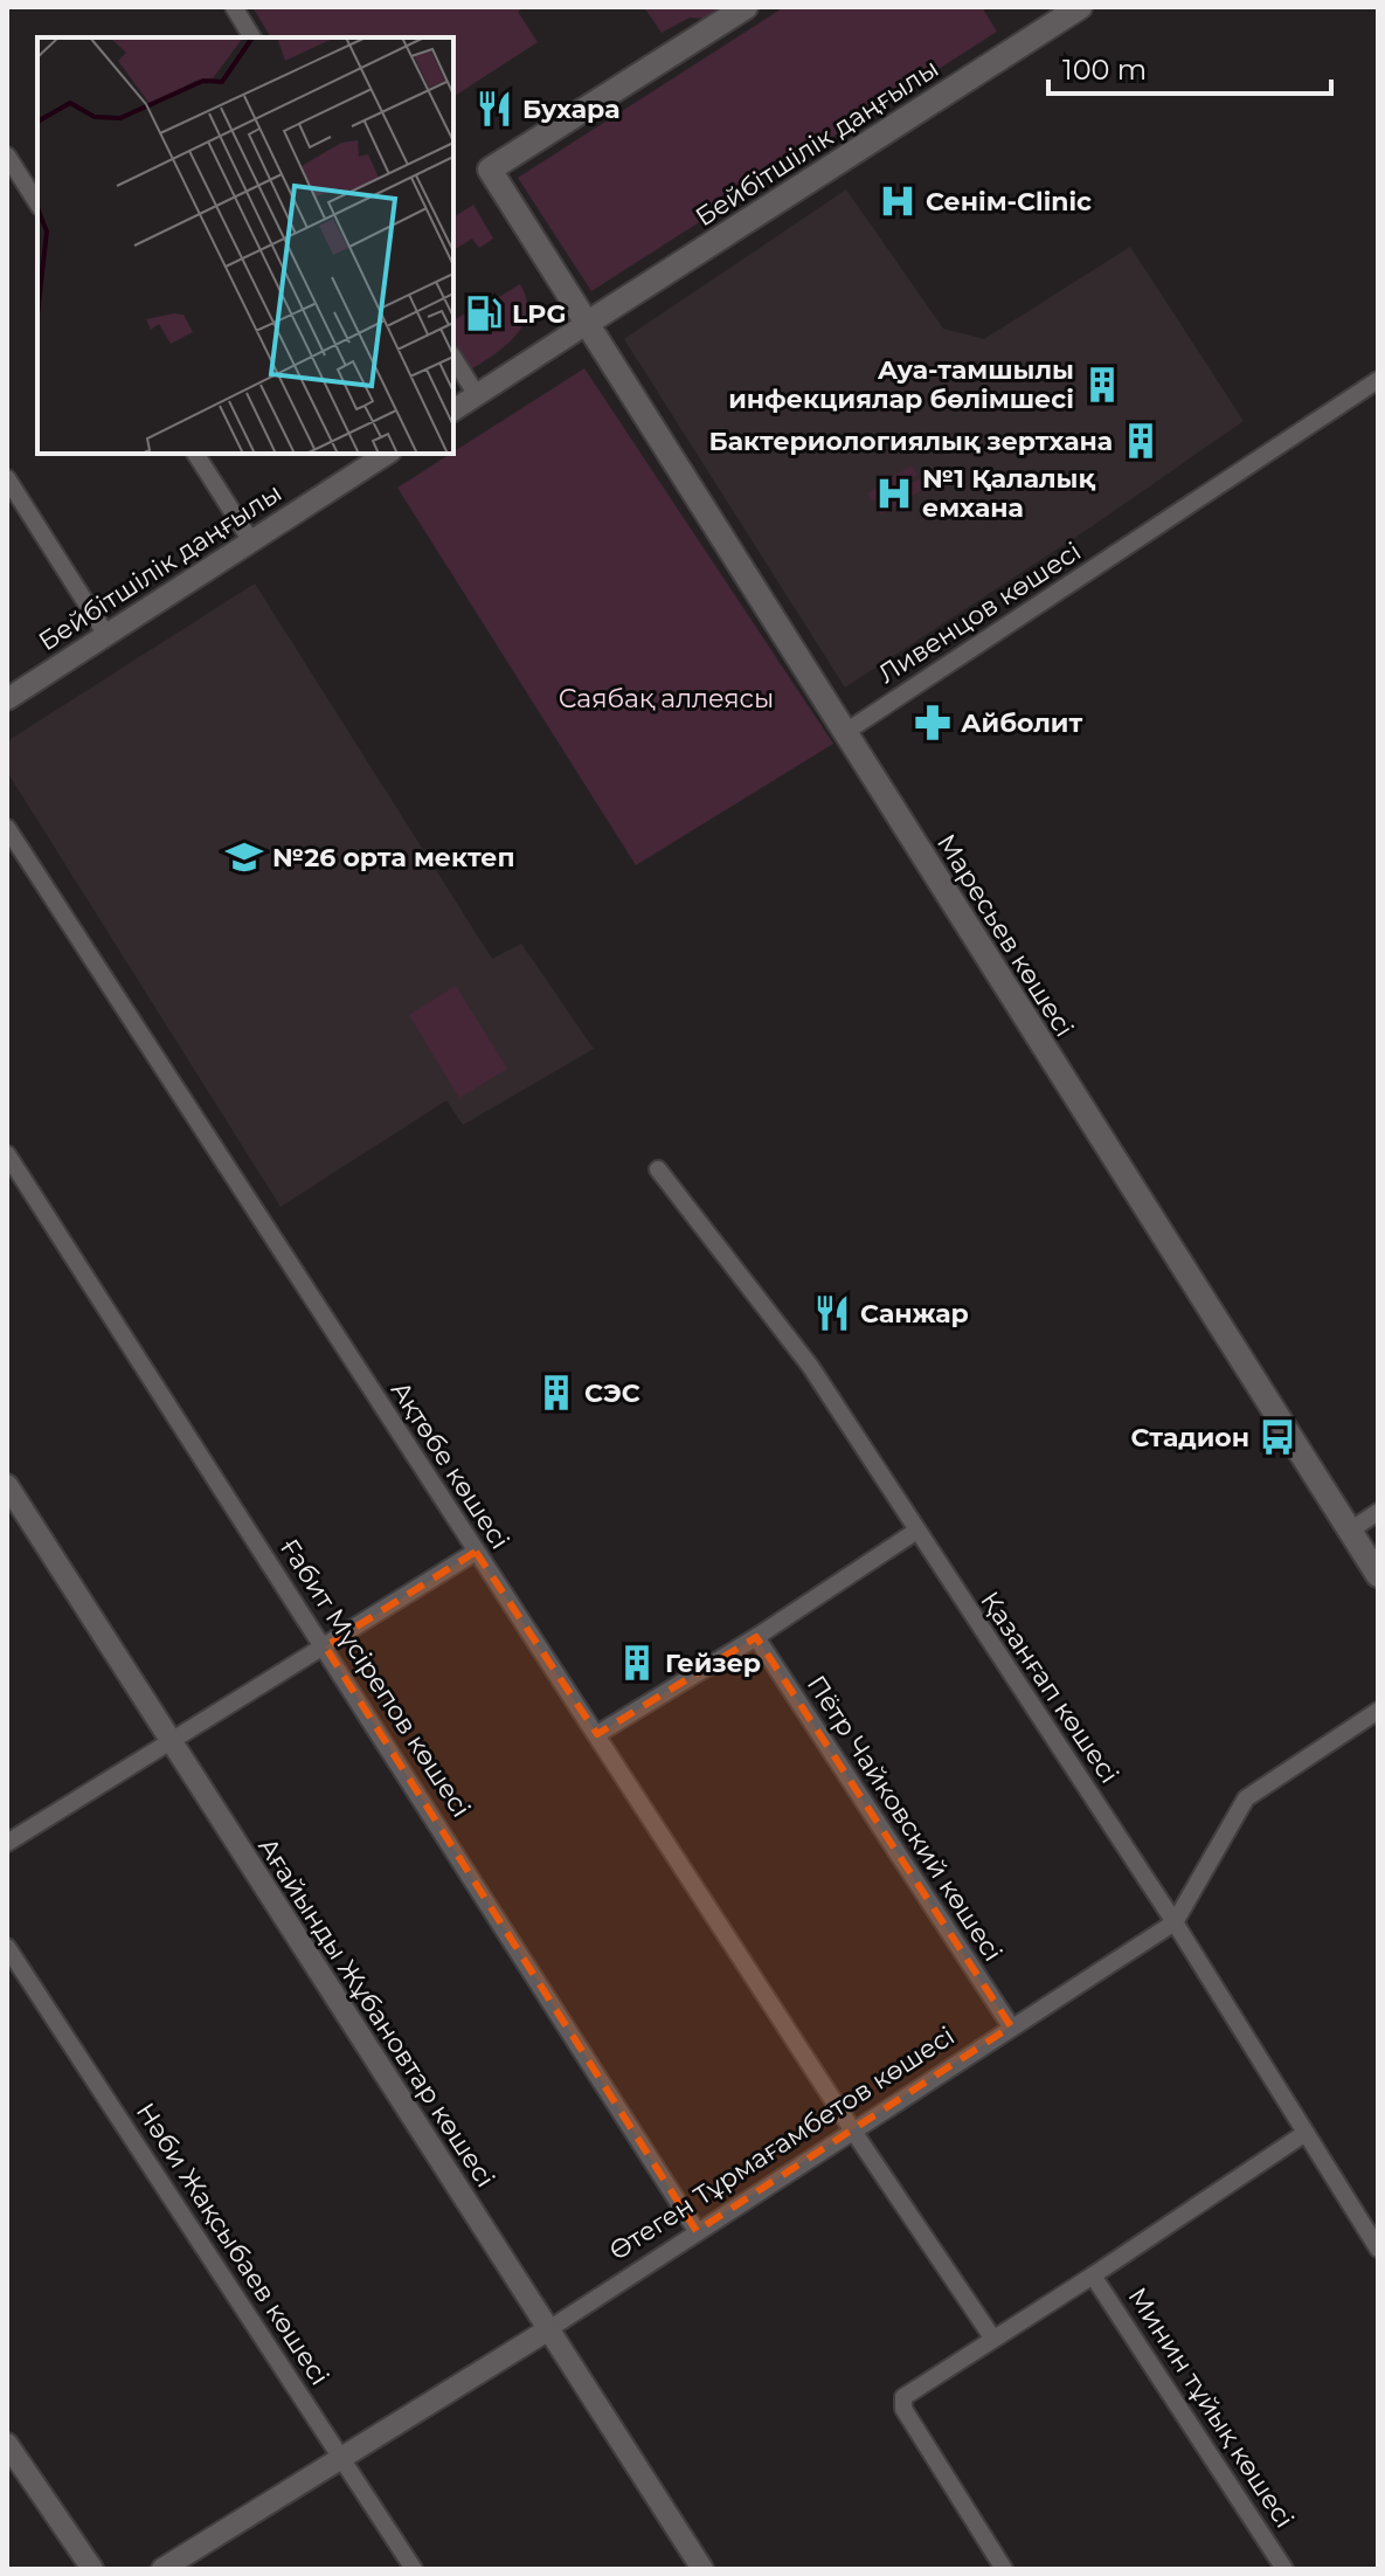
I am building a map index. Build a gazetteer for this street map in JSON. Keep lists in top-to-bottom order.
{
  "streets": {
    "main road": ["Бейбітшілік даңғылы", "Маресьев көшесі"],
    "street": [
      "Ливенцов көшесі",
      "Ақтөбе көшесі",
      "Ғабит Мүсірепов көшесі",
      "Қазанғап көшесі",
      "Пётр Чайковский көшесі",
      "Ағайынды Жұбановтар көшесі",
      "Өтеген Тұрмағамбетов көшесі",
      "Нәби Жақсыбаев көшесі",
      "Минин тұйық көшесі"
    ]
  },
  "crossings": [
    ["Бейбітшілік даңғылы", "Маресьев көшесі"],
    ["Ливенцов көшесі", "Маресьев көшесі"],
    ["Ақтөбе көшесі", "Өтеген Тұрмағамбетов көшесі"],
    ["Ғабит Мүсірепов көшесі", "Өтеген Тұрмағамбетов көшесі"],
    ["Қазанғап көшесі", "Өтеген Тұрмағамбетов көшесі"],
    ["Қазанғап көшесі", "Минин тұйық көшесі"],
    ["Пётр Чайковский көшесі", "Өтеген Тұрмағамбетов көшесі"],
    ["Ағайынды Жұбановтар көшесі", "Өтеген Тұрмағамбетов көшесі"],
    ["Өтеген Тұрмағамбетов көшесі", "Нәби Жақсыбаев көшесі"]
  ],
  "parks": ["Саябақ аллеясы"],
  "places": {
    "restaurant": ["Бухара", "Санжар"],
    "hospital": ["Сенім-Clinic", "№1 Қалалық емхана"],
    "fuel station": ["LPG"],
    "building": [
      "Ауа-тамшылы инфекциялар бөлімшесі",
      "Бактериологиялық зертхана",
      "СЭС",
      "Гейзер"
    ],
    "pharmacy": ["Айболит"],
    "school or university": ["№26 орта мектеп"],
    "bus stop": ["Стадион"]
  },
  "scale_bar": "100 m"
}
